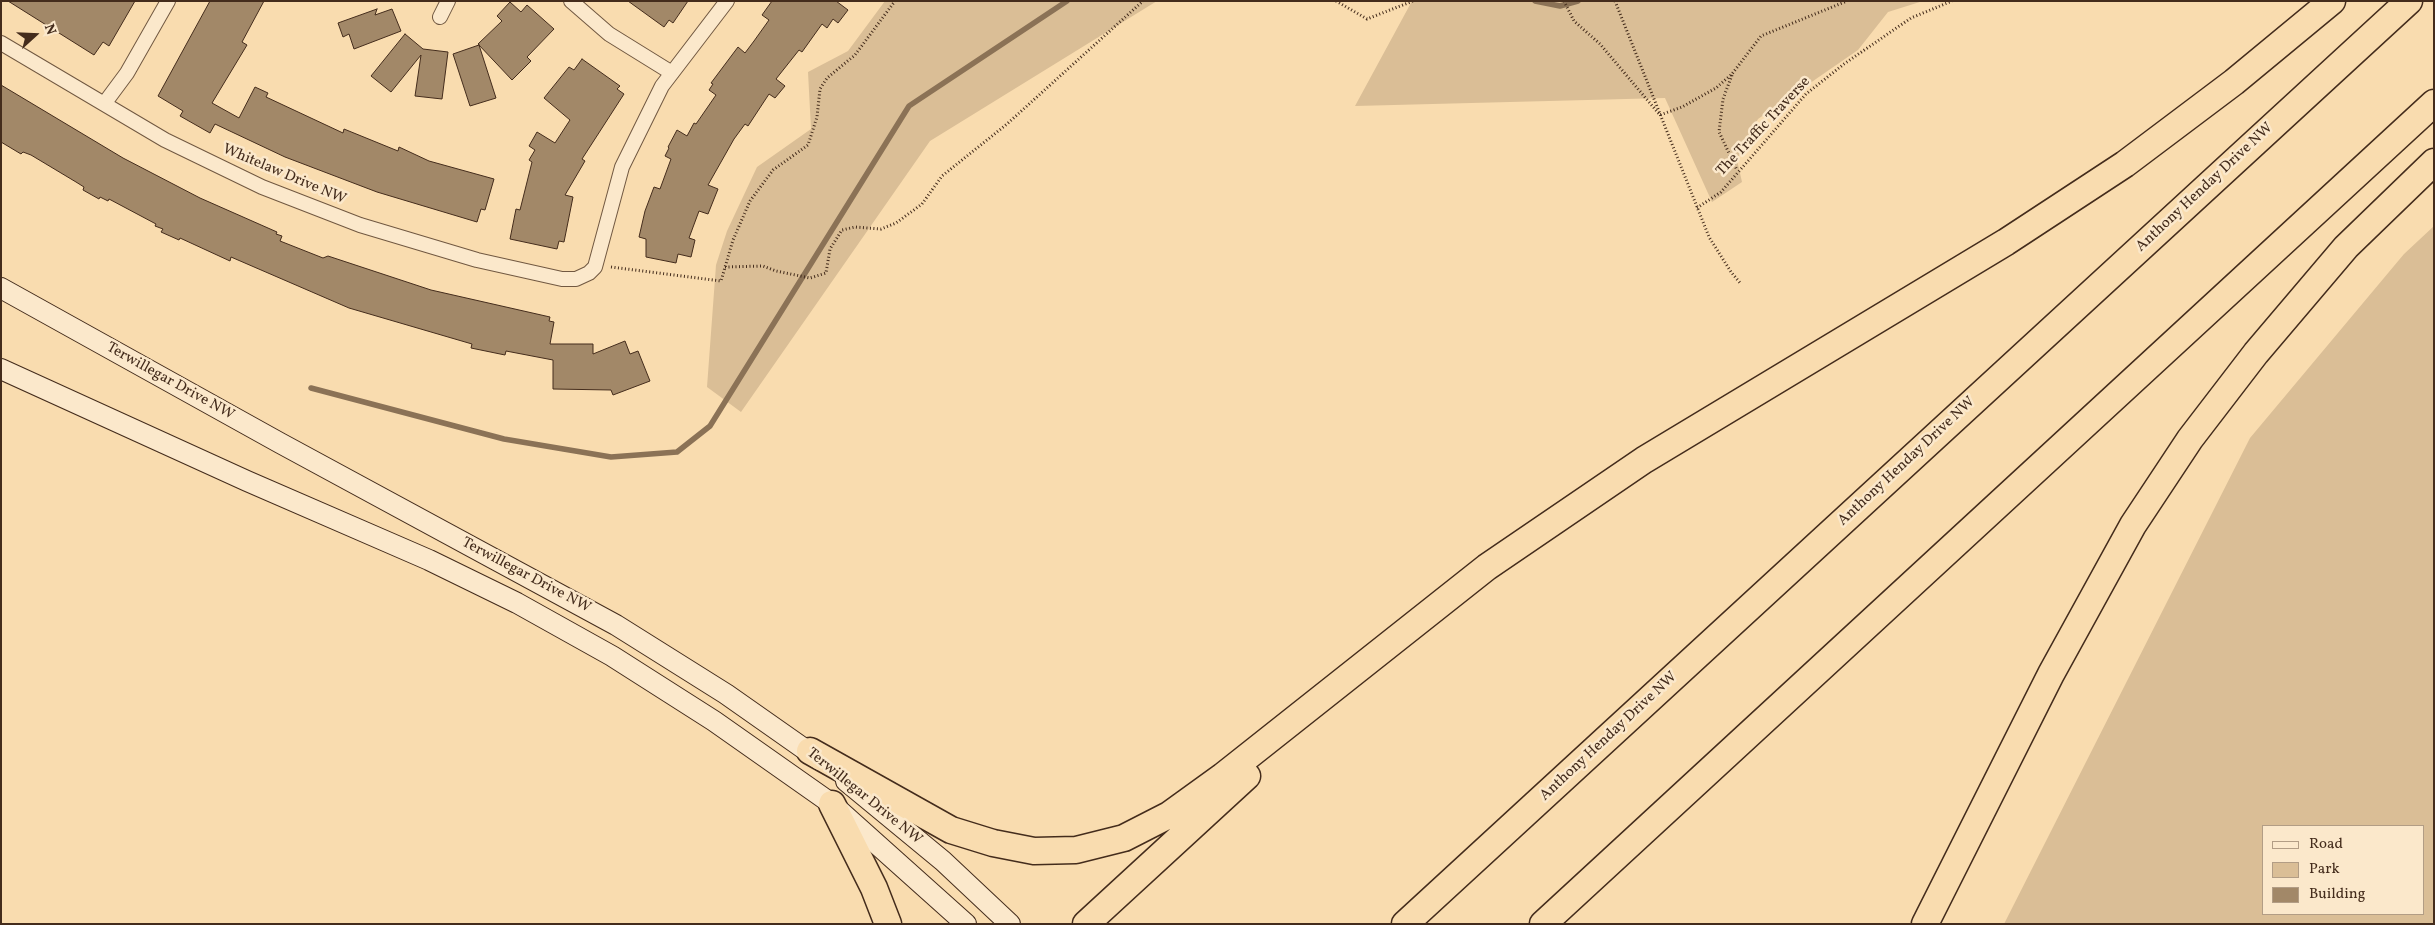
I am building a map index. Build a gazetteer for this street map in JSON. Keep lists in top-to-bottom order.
{
  "streets": {
    "highway": ["Anthony Henday Drive NW"],
    "main road": ["Terwillegar Drive NW"],
    "street": ["Whitelaw Drive NW"],
    "path": ["The Traffic Traverse"]
  },
  "legend": ["Road", "Park", "Building"],
  "north": "right"
}
